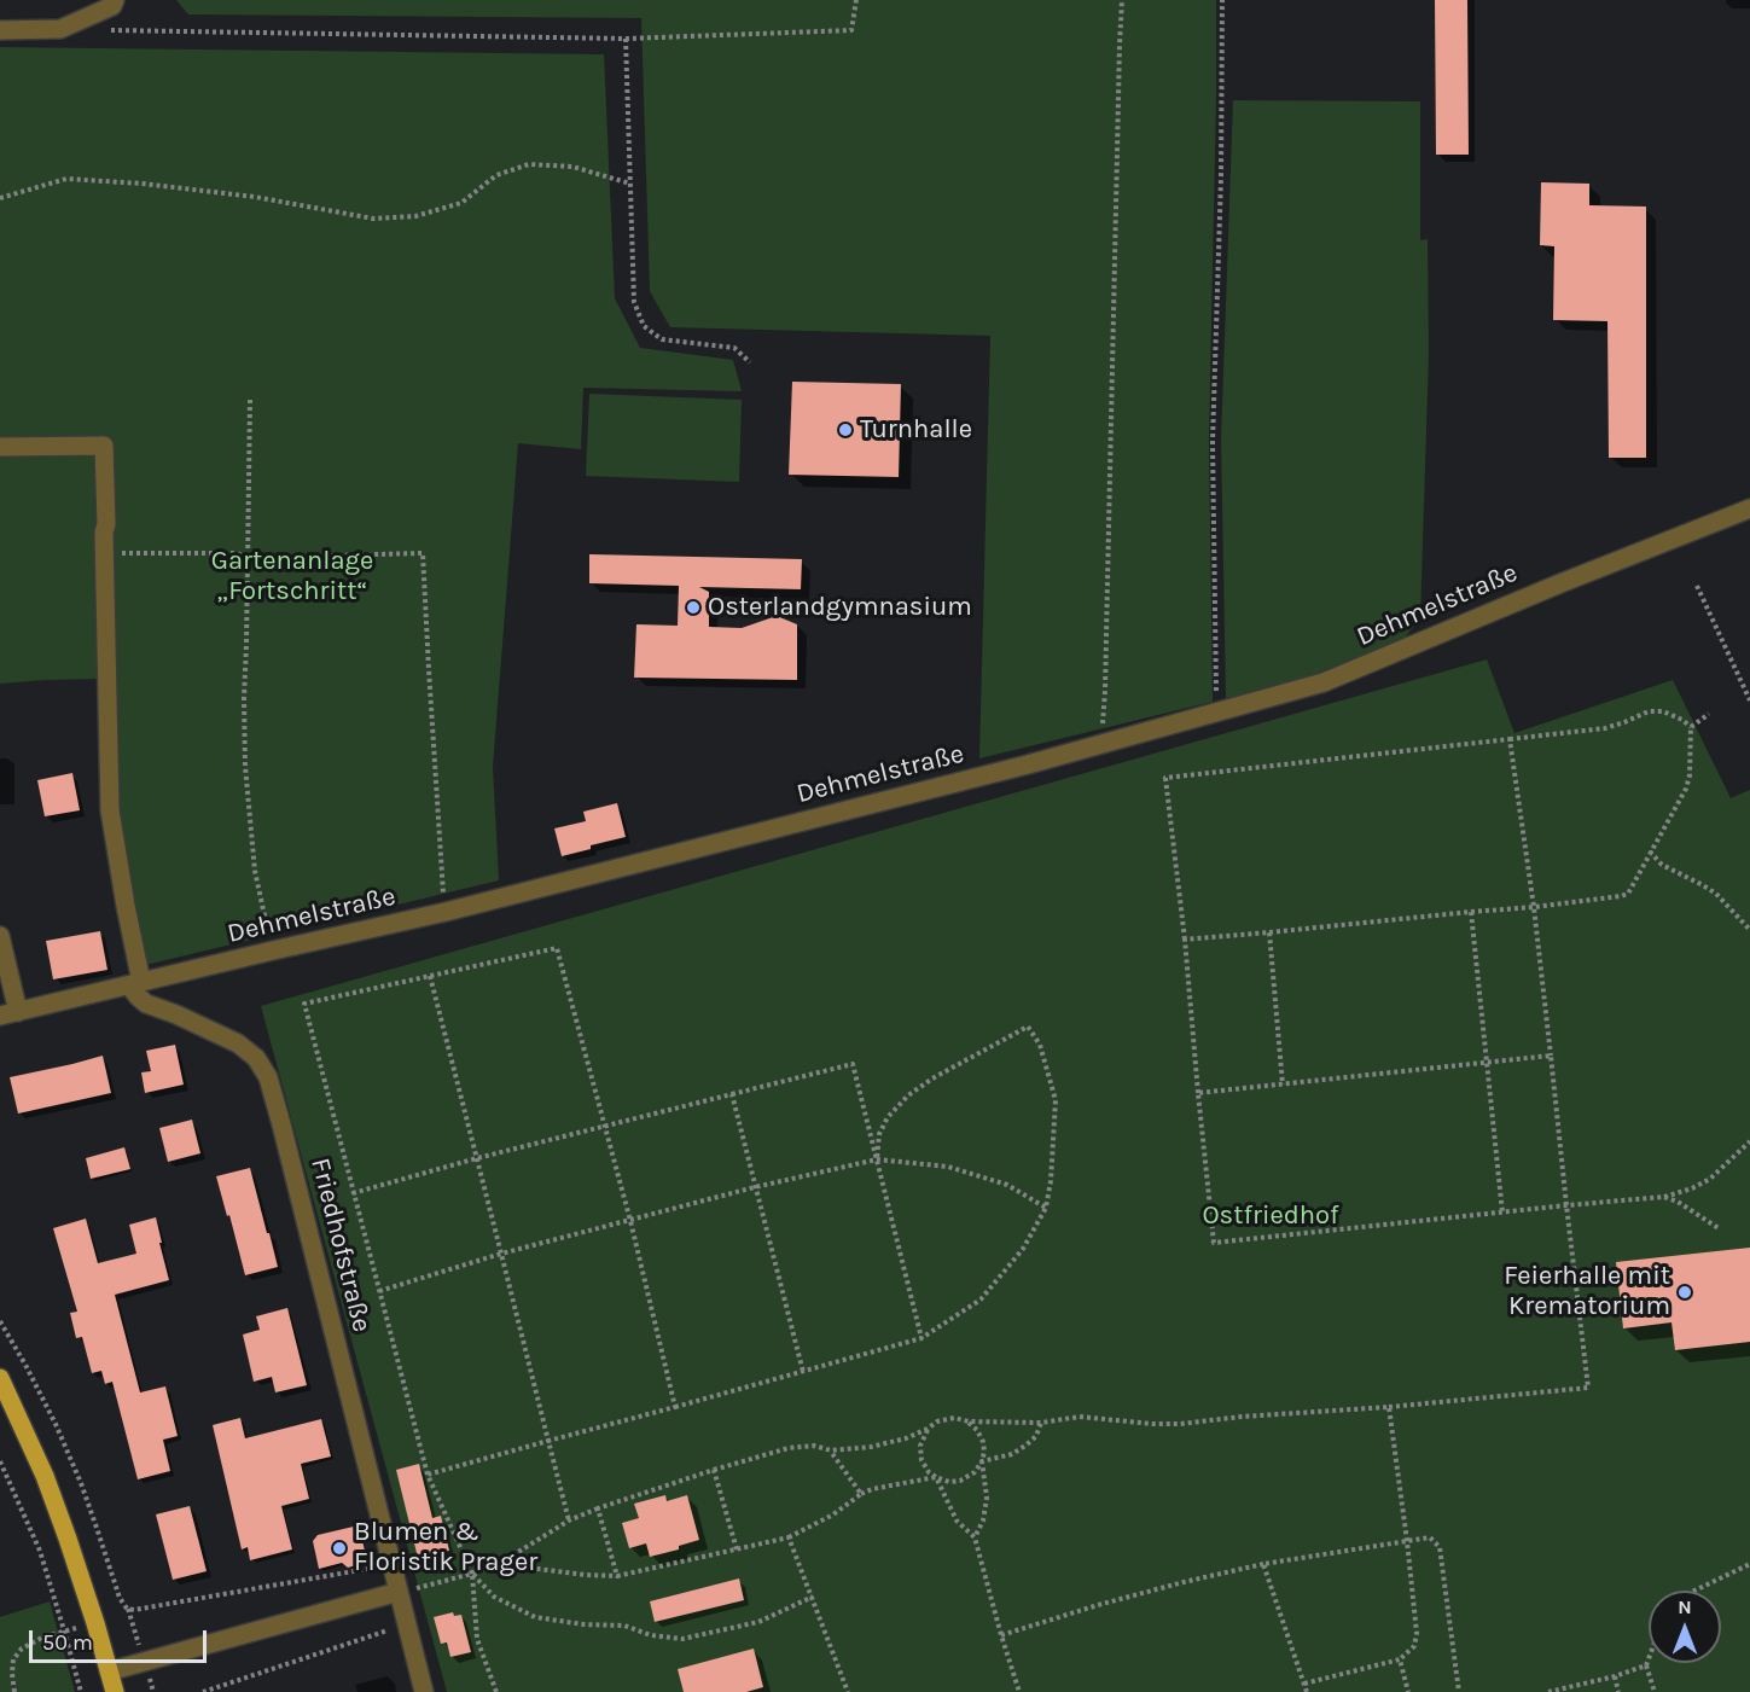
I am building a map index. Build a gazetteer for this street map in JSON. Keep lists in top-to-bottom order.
{
  "streets": {
    "street": ["Dehmelstraße", "Friedhofstraße"]
  },
  "crossings": [
    ["Dehmelstraße", "Friedhofstraße"]
  ],
  "parks": ["Gartenanlage „Fortschritt“", "Ostfriedhof"],
  "places": [
    "Turnhalle",
    "Osterlandgymnasium",
    "Feierhalle mit Krematorium",
    "Blumen & Floristik Prager"
  ],
  "scale_bar": "50 m",
  "north": "top"
}
